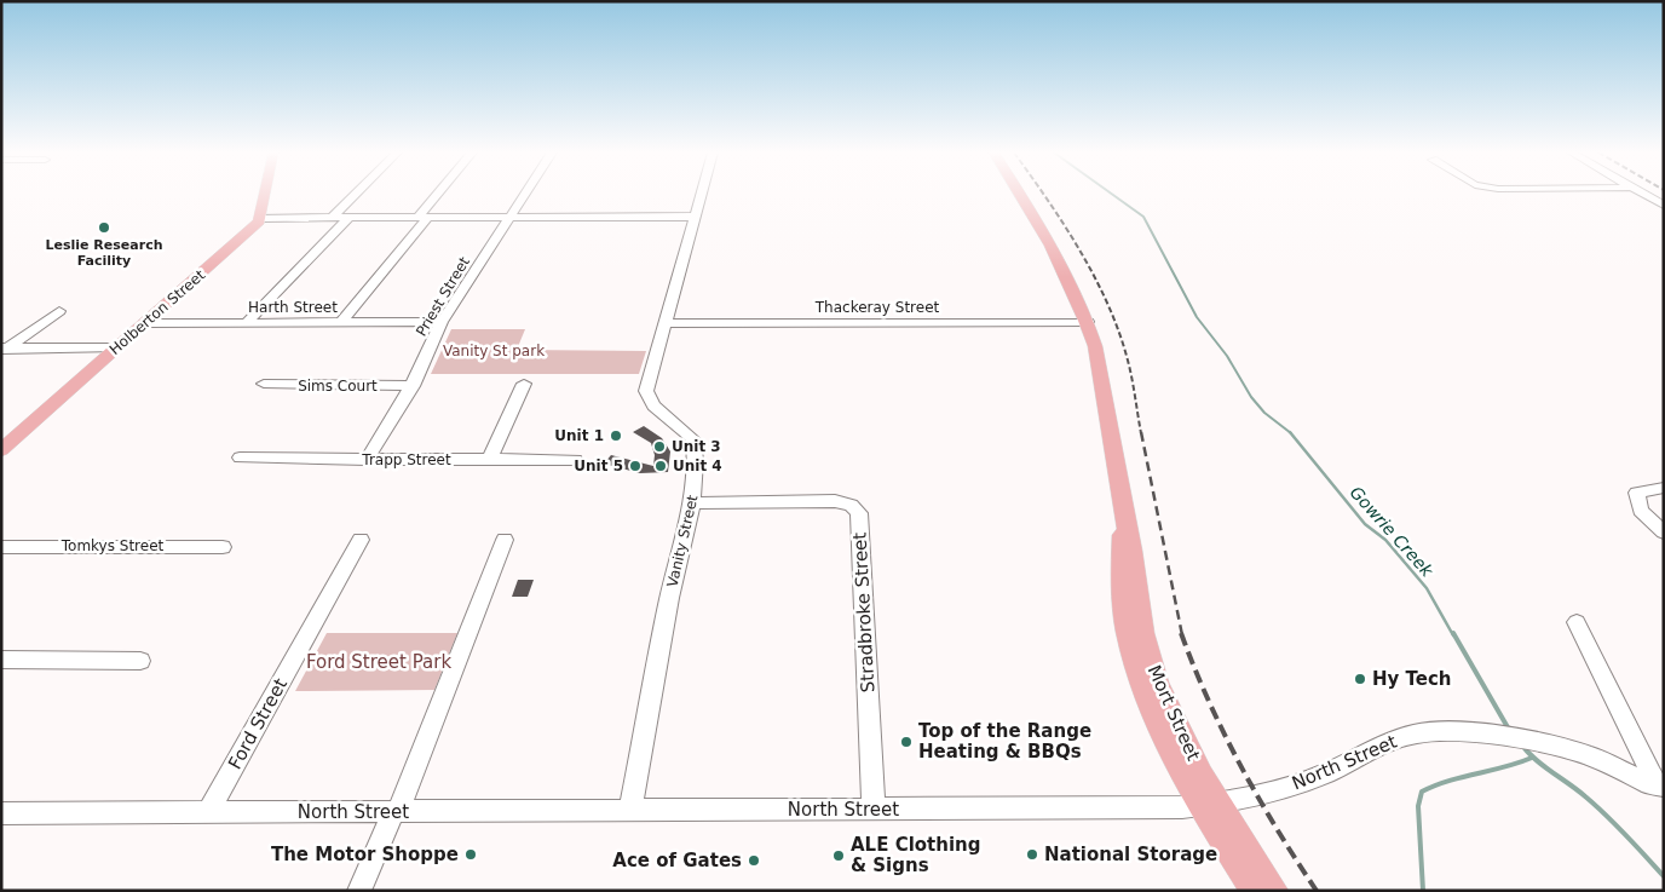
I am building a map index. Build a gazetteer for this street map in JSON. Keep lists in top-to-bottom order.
{
  "streets": {
    "main road": ["Holberton Street", "Mort Street"],
    "street": [
      "Priest Street",
      "Harth Street",
      "Thackeray Street",
      "Sims Court",
      "Trapp Street",
      "Vanity Street",
      "Tomkys Street",
      "Stradbroke Street",
      "Ford Street",
      "North Street"
    ]
  },
  "crossings": [
    ["Priest Street", "Harth Street"],
    ["Priest Street", "Sims Court"],
    ["Priest Street", "Trapp Street"],
    ["Harth Street", "Holberton Street"],
    ["Thackeray Street", "Vanity Street"],
    ["Thackeray Street", "Mort Street"],
    ["Vanity Street", "Stradbroke Street"],
    ["Vanity Street", "North Street"],
    ["Stradbroke Street", "North Street"],
    ["Mort Street", "North Street"],
    ["Ford Street", "North Street"]
  ],
  "water": ["Gowrie Creek"],
  "parks": ["Vanity St park", "Ford Street Park"],
  "places": [
    "Leslie Research Facility",
    "Unit 1",
    "Unit 3",
    "Unit 5",
    "Unit 4",
    "Hy Tech",
    "Top of the Range Heating & BBQs",
    "The Motor Shoppe",
    "National Storage",
    "ALE Clothing & Signs",
    "Ace of Gates"
  ]
}
